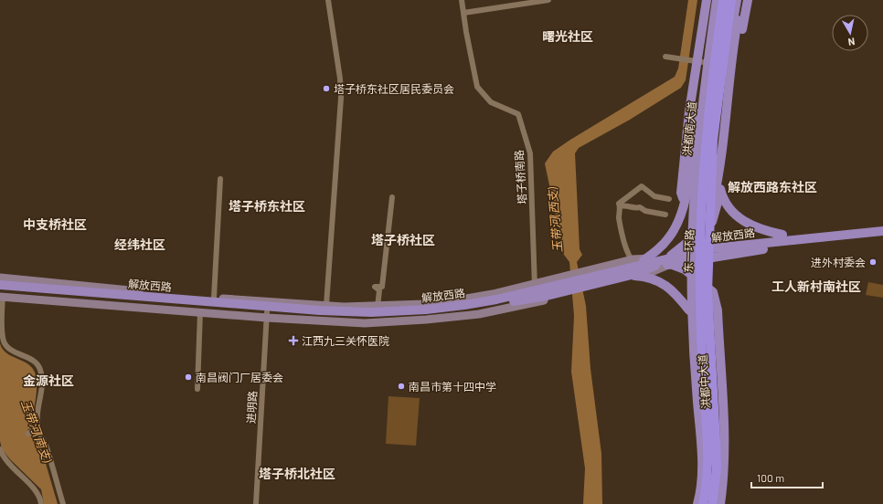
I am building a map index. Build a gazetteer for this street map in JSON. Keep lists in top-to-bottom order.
{
  "streets": {
    "highway": ["东一环路"],
    "main road": ["洪都南大道", "解放西路", "洪都中大道"],
    "street": ["塔子桥南路", "进明路"]
  },
  "crossings": [
    ["洪都南大道", "解放西路"],
    ["洪都南大道", "洪都中大道"],
    ["塔子桥南路", "解放西路"],
    ["解放西路", "洪都中大道"],
    ["解放西路", "进明路"]
  ],
  "districts": [
    "曙光社区",
    "解放西路东社区",
    "塔子桥东社区",
    "中支桥社区",
    "塔子桥社区",
    "经纬社区",
    "工人新村南社区",
    "金源社区",
    "塔子桥北社区"
  ],
  "water": ["玉带河(西支)", "玉带河(南支)"],
  "places": {
    "other": [
      "塔子桥东社区居民委员会",
      "进外村委会",
      "南昌阀门厂居委会",
      "南昌市第十四中学"
    ],
    "health": ["江西九三关怀医院"]
  },
  "scale_bar": "100 m",
  "north": "bottom"
}
